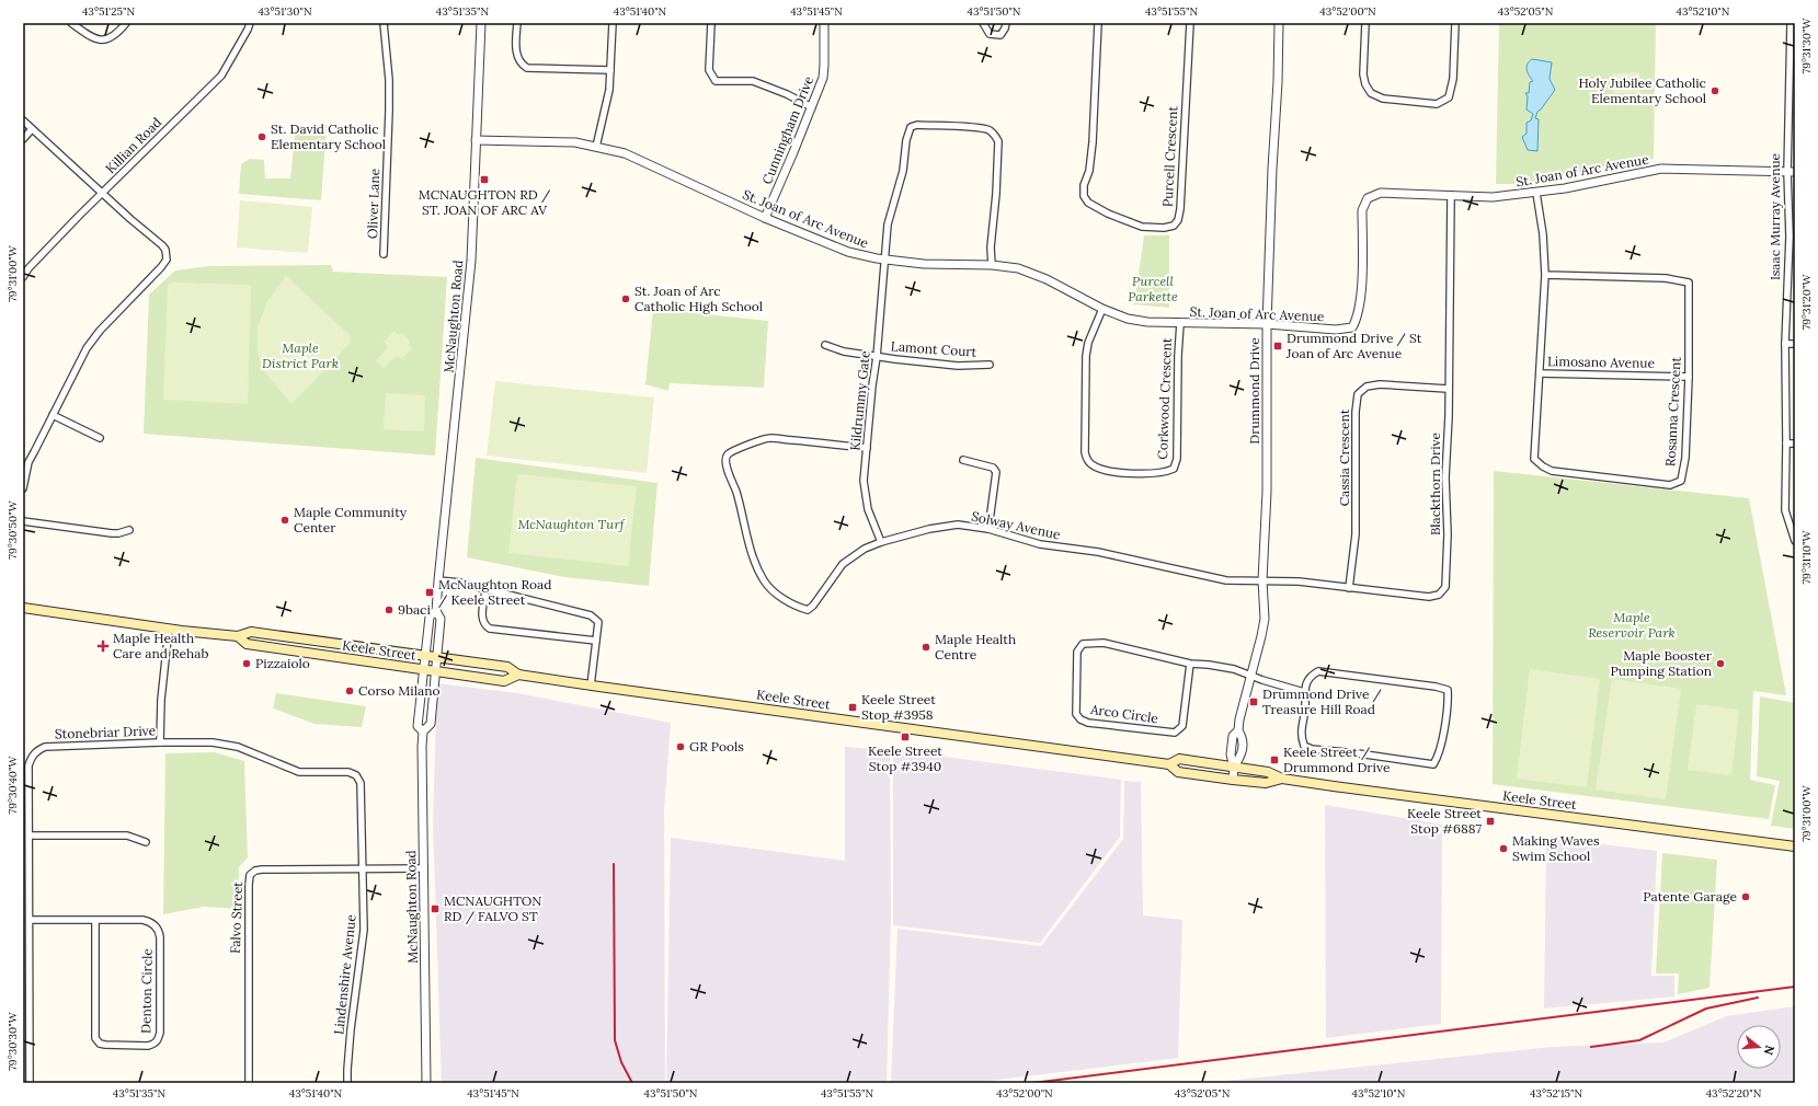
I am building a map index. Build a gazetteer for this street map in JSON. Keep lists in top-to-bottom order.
{
  "streets": {
    "main road": ["Keele Street"],
    "street": [
      "Cunningham Drive",
      "Killian Road",
      "Purcell Crescent",
      "St. Joan of Arc Avenue",
      "Oliver Lane",
      "Isaac Murray Avenue",
      "McNaughton Road",
      "Lamont Court",
      "Limosano Avenue",
      "Drummond Drive",
      "Corkwood Crescent",
      "Kildrummy Gate",
      "Rosanna Crescent",
      "Cassia Crescent",
      "Blackthorn Drive",
      "Solway Avenue",
      "Arco Circle",
      "Stonebriar Drive",
      "Falvo Street",
      "Lindenshire Avenue",
      "Denton Circle"
    ]
  },
  "crossings": [
    ["Cunningham Drive", "St. Joan of Arc Avenue"],
    ["St. Joan of Arc Avenue", "Isaac Murray Avenue"],
    ["St. Joan of Arc Avenue", "McNaughton Road"],
    ["St. Joan of Arc Avenue", "Drummond Drive"],
    ["St. Joan of Arc Avenue", "Corkwood Crescent"],
    ["St. Joan of Arc Avenue", "Kildrummy Gate"],
    ["St. Joan of Arc Avenue", "Rosanna Crescent"],
    ["St. Joan of Arc Avenue", "Blackthorn Drive"],
    ["McNaughton Road", "Keele Street"],
    ["McNaughton Road", "Falvo Street"],
    ["Lamont Court", "Kildrummy Gate"],
    ["Limosano Avenue", "Rosanna Crescent"],
    ["Drummond Drive", "Blackthorn Drive"],
    ["Drummond Drive", "Solway Avenue"],
    ["Drummond Drive", "Keele Street"],
    ["Drummond Drive", "Arco Circle"],
    ["Kildrummy Gate", "Solway Avenue"],
    ["Cassia Crescent", "Blackthorn Drive"],
    ["Blackthorn Drive", "Solway Avenue"],
    ["Stonebriar Drive", "Falvo Street"],
    ["Stonebriar Drive", "Lindenshire Avenue"],
    ["Stonebriar Drive", "Denton Circle"],
    ["Falvo Street", "Lindenshire Avenue"]
  ],
  "parks": [
    "Purcell Parkette",
    "Maple District Park",
    "McNaughton Turf",
    "Maple Reservoir Park"
  ],
  "places": {
    "other": [
      "Holy Jubilee Catholic Elementary School",
      "St. David Catholic Elementary School",
      "St. Joan of Arc Catholic High School",
      "Maple Community Center",
      "9baci",
      "Maple Health Centre",
      "Pizzaiolo",
      "Maple Booster Pumping Station",
      "Corso Milano",
      "GR Pools",
      "Making Waves Swim School",
      "Patente Garage"
    ],
    "transit": [
      "MCNAUGHTON RD / ST. JOAN OF ARC AV",
      "Drummond Drive / St Joan of Arc Avenue",
      "McNaughton Road / Keele Street",
      "Drummond Drive / Treasure Hill Road",
      "Keele Street Stop #3958",
      "Keele Street Stop #3940",
      "Keele Street / Drummond Drive",
      "Keele Street Stop #6887",
      "MCNAUGHTON RD / FALVO ST"
    ],
    "health": ["Maple Health Care and Rehab"]
  },
  "north": "right",
  "coordinates": [
    "43°51'25\"N",
    "43°51'30\"N",
    "43°51'35\"N",
    "43°51'40\"N",
    "43°51'45\"N",
    "43°51'50\"N",
    "43°51'55\"N",
    "43°52'00\"N",
    "43°52'05\"N",
    "43°52'10\"N",
    "79°31'30\"W",
    "79°31'00\"W",
    "79°31'20\"W",
    "79°30'50\"W",
    "79°31'10\"W",
    "79°30'40\"W",
    "79°30'30\"W",
    "43°52'15\"N",
    "43°52'20\"N"
  ]
}
